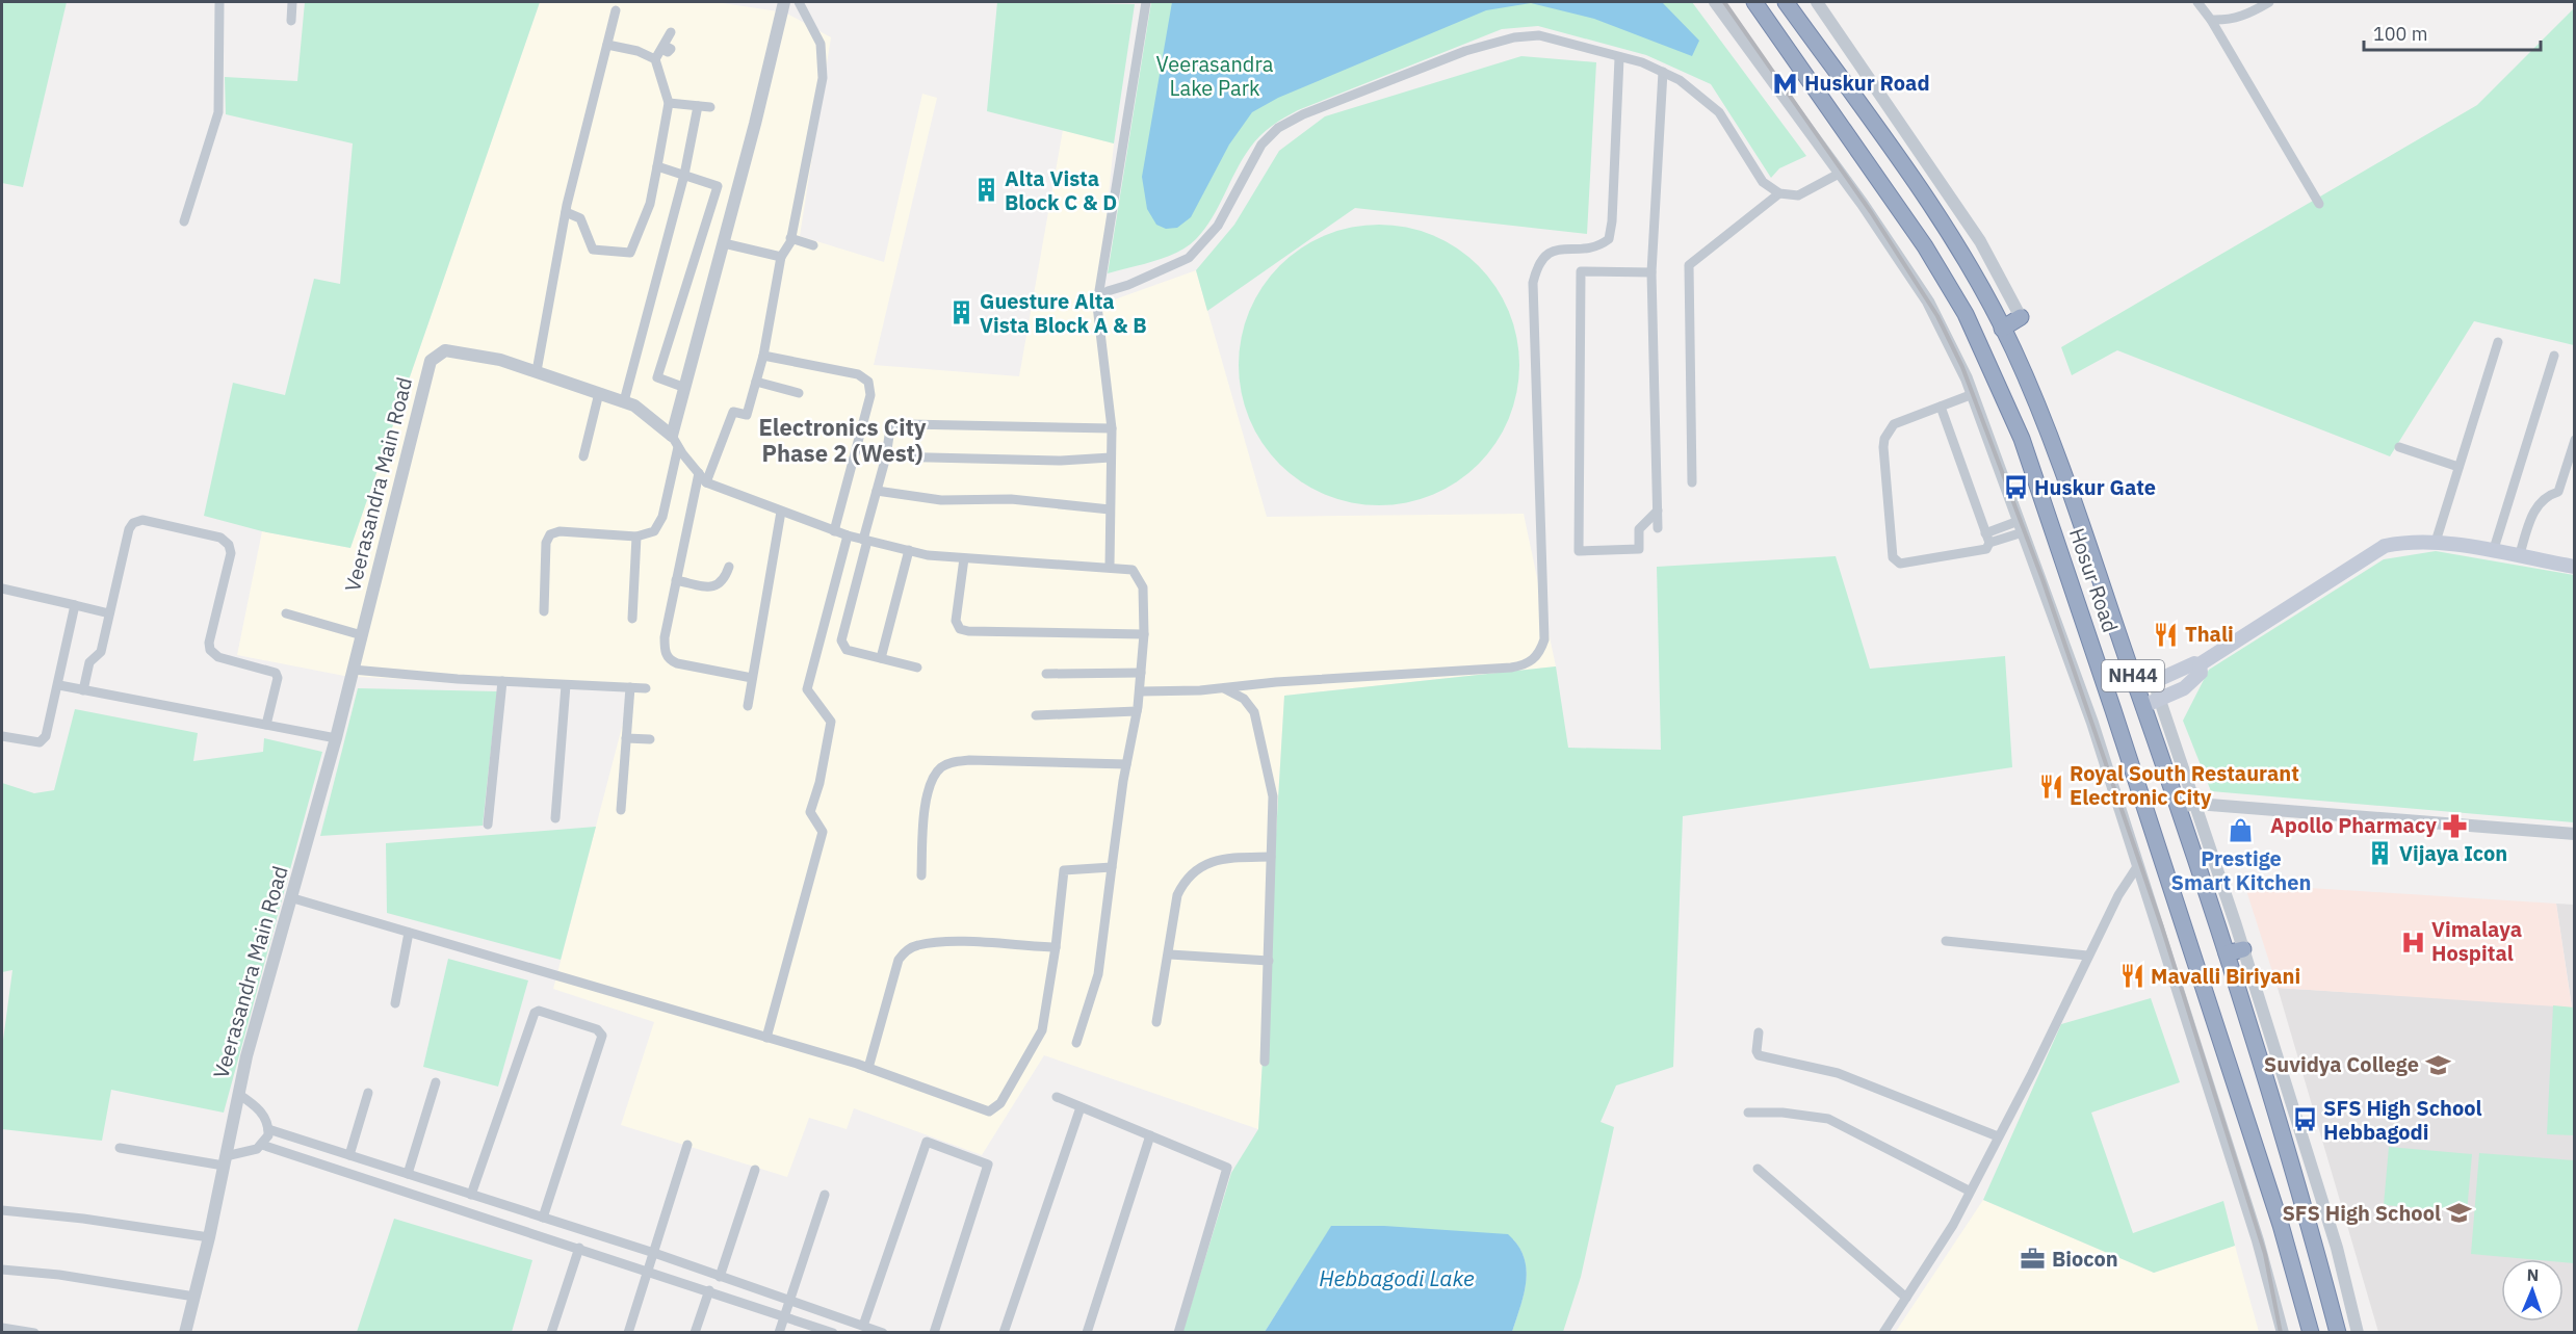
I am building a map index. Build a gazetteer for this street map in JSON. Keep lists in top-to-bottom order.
{
  "streets": {
    "highway": ["Hosur Road", "NH44"],
    "street": ["Veerasandra Main Road"]
  },
  "districts": ["Electronics City Phase 2 (West)"],
  "water": ["Hebbagodi Lake"],
  "parks": ["Veerasandra Lake Park"],
  "places": {
    "metro station": ["Huskur Road"],
    "building": ["Alta Vista Block C & D", "Guesture Alta Vista Block A & B", "Vijaya Icon"],
    "bus stop": ["Huskur Gate", "SFS High School Hebbagodi"],
    "restaurant": ["Thali", "Royal South Restaurant Electronic City", "Mavalli Biriyani"],
    "pharmacy": ["Apollo Pharmacy"],
    "shop": ["Prestige Smart Kitchen"],
    "hospital": ["Vimalaya Hospital"],
    "school or university": ["Suvidya College", "SFS High School"],
    "office": ["Biocon"]
  },
  "scale_bar": "100 m",
  "north": "top"
}
